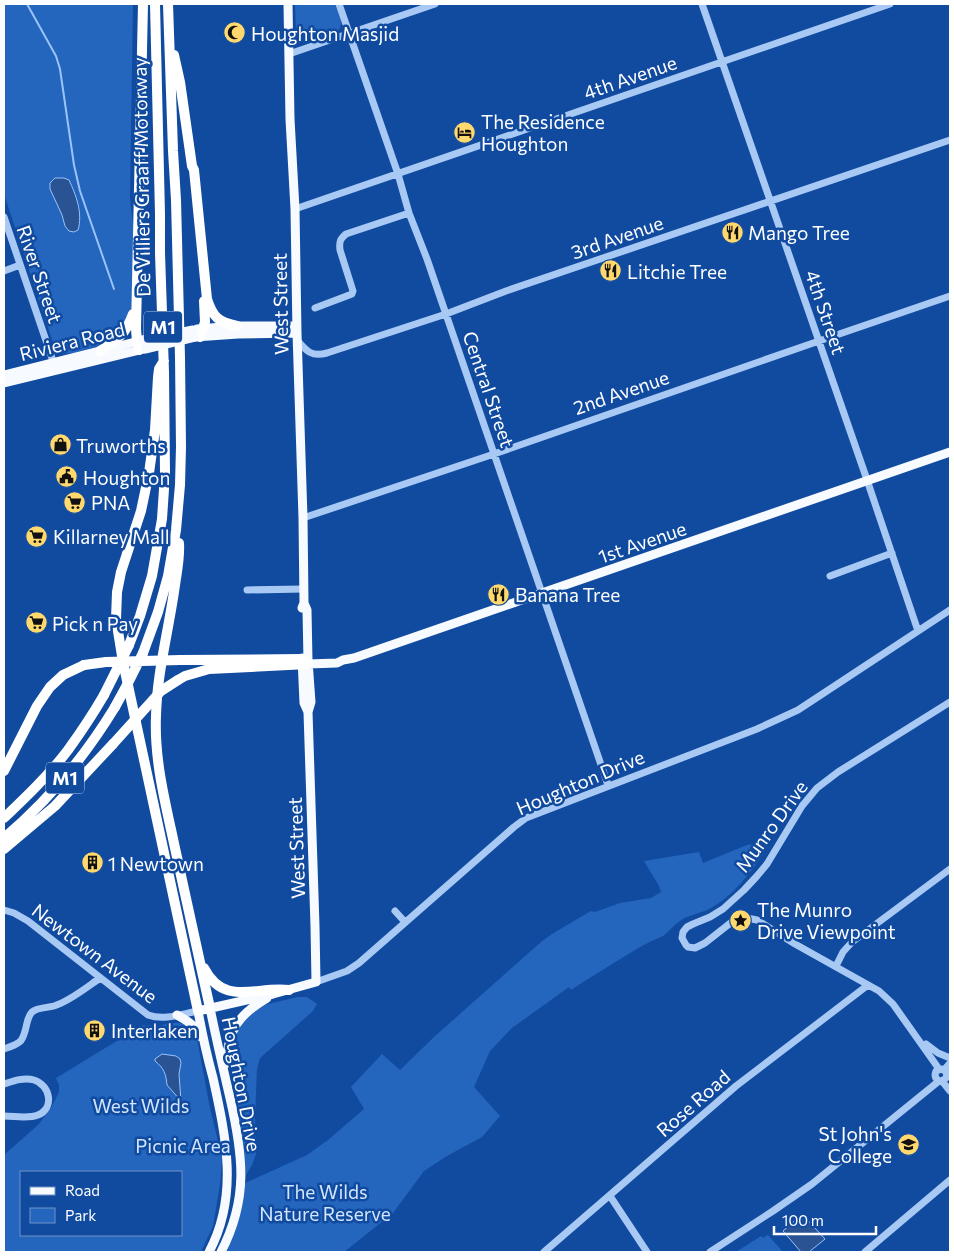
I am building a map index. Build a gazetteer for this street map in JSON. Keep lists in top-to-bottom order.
{
  "streets": {
    "highway": ["De Villiers Graaff Motorway", "M1"],
    "main road": [
      "West Street",
      "Riviera Road",
      "1st Avenue",
      "Houghton Drive"
    ],
    "street": [
      "4th Avenue",
      "3rd Avenue",
      "River Street",
      "4th Street",
      "Central Street",
      "2nd Avenue",
      "Munro Drive",
      "Newtown Avenue",
      "Rose Road"
    ]
  },
  "crossings": [
    ["4th Avenue", "West Street"],
    ["4th Avenue", "4th Street"],
    ["4th Avenue", "Central Street"],
    ["3rd Avenue", "West Street"],
    ["3rd Avenue", "4th Street"],
    ["3rd Avenue", "Riviera Road"],
    ["3rd Avenue", "Central Street"],
    ["River Street", "Riviera Road"],
    ["West Street", "Riviera Road"],
    ["West Street", "2nd Avenue"],
    ["West Street", "1st Avenue"],
    ["West Street", "Houghton Drive"],
    ["4th Street", "2nd Avenue"],
    ["4th Street", "1st Avenue"],
    ["4th Street", "Houghton Drive"],
    ["Central Street", "2nd Avenue"],
    ["Central Street", "1st Avenue"],
    ["Central Street", "Houghton Drive"],
    ["Houghton Drive", "Newtown Avenue"],
    ["Munro Drive", "Rose Road"]
  ],
  "parks": ["West Wilds", "Picnic Area", "The Wilds Nature Reserve"],
  "places": {
    "mosque": ["Houghton Masjid"],
    "hotel": ["The Residence Houghton"],
    "restaurant": ["Mango Tree", "Litchie Tree", "Banana Tree"],
    "shop": ["Truworths"],
    "public building": ["Houghton"],
    "supermarket": ["PNA", "Killarney Mall", "Pick n Pay"],
    "building": ["1 Newtown", "Interlaken"],
    "place": ["The Munro Drive Viewpoint"],
    "school or university": ["St John's College"]
  },
  "legend": ["Road", "Park"],
  "scale_bar": "100 m"
}
